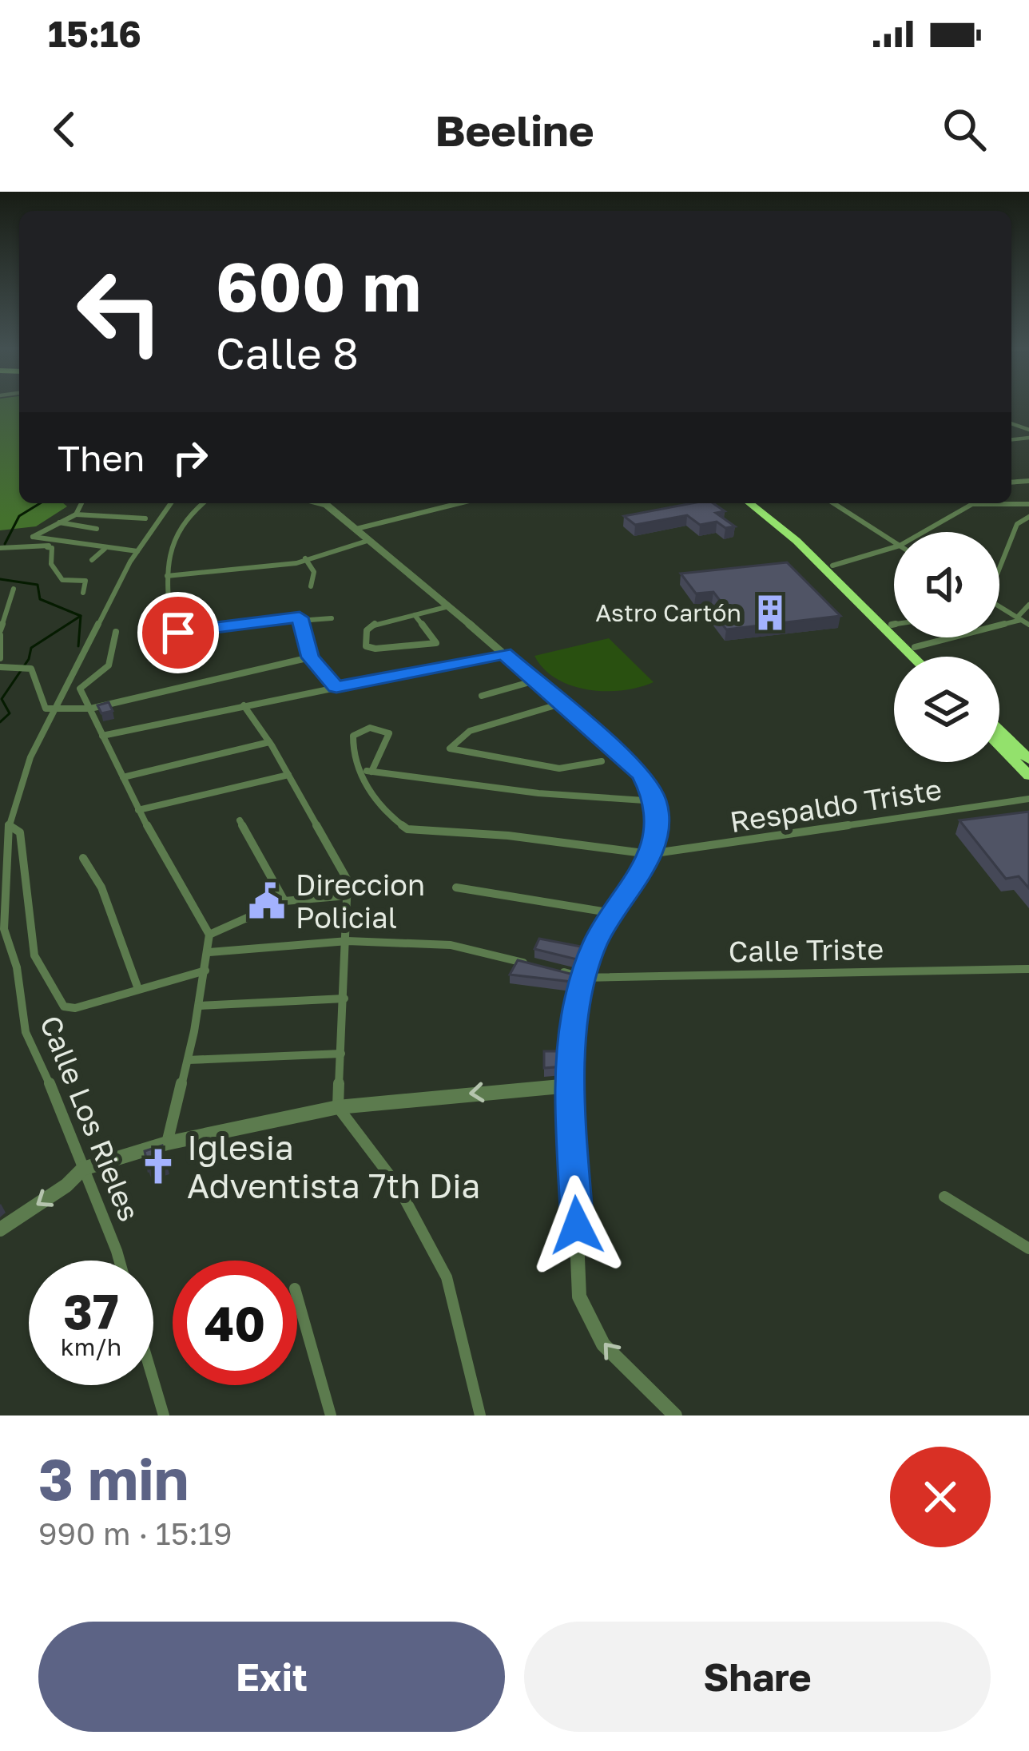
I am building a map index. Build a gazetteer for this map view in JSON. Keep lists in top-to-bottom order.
{
  "streets": {
    "street": ["Respaldo Triste", "Calle Triste", "Calle Los Rieles"]
  },
  "places": {
    "building": ["Astro Cartón"],
    "public building": ["Direccion Policial"],
    "church": ["Iglesia Adventista 7th Dia"]
  },
  "page": {
    "status": "15:16",
    "header": "Beeline",
    "turn": ["600 m", "Calle 8"],
    "then": "Then",
    "speed": "37 km/h",
    "limit": "40",
    "heading": ["3 min", "990 m · 15:19"],
    "buttons": ["Exit", "Share"]
  }
}
